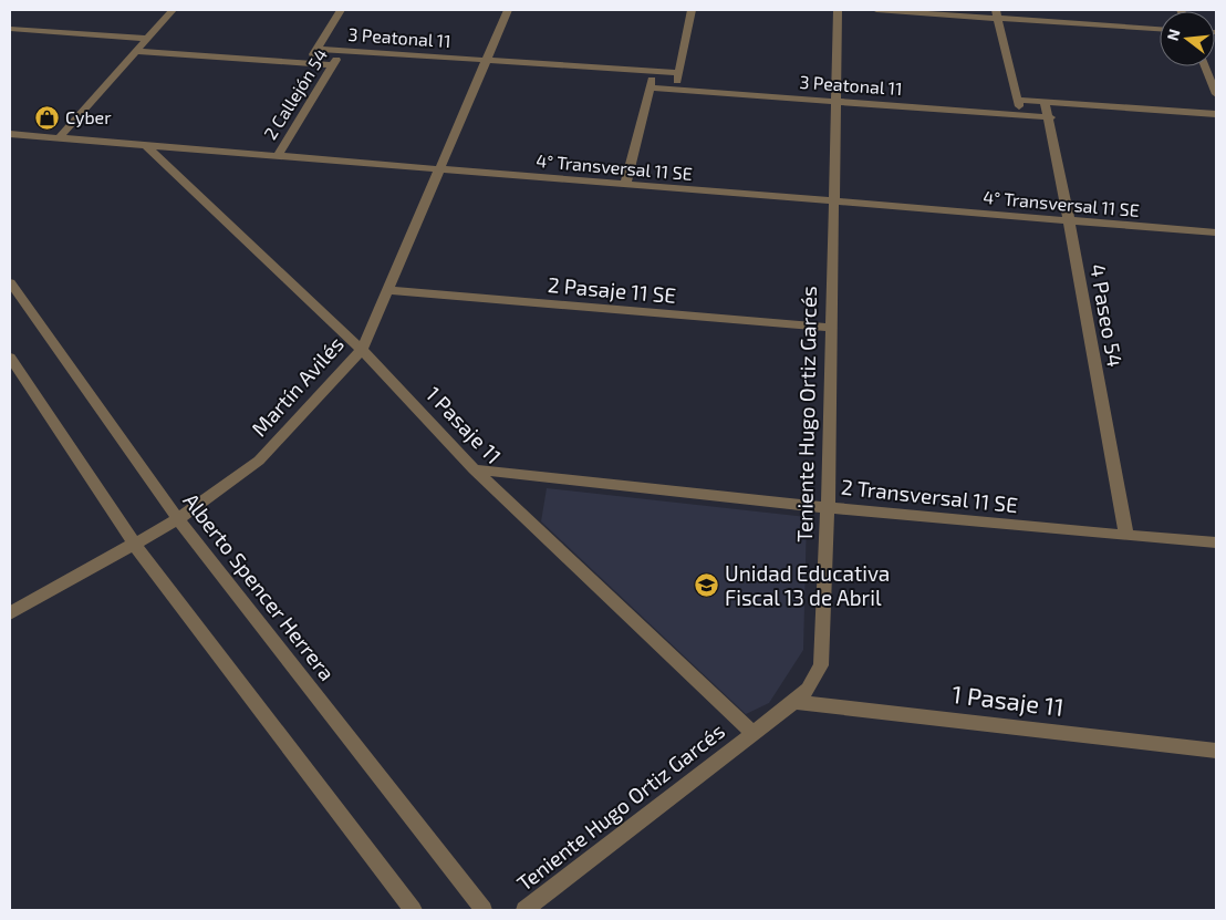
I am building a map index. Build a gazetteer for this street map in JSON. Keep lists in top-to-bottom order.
{
  "streets": {
    "street": [
      "3 Peatonal 11",
      "2 Callejón 54",
      "4° Transversal 11 SE",
      "2 Pasaje 11 SE",
      "4 Paseo 54",
      "Martín Avilés",
      "Teniente Hugo Ortiz Garcés",
      "1 Pasaje 11",
      "2 Transversal 11 SE",
      "Alberto Spencer Herrera"
    ]
  },
  "crossings": [
    ["3 Peatonal 11", "2 Callejón 54"],
    ["3 Peatonal 11", "4 Paseo 54"],
    ["3 Peatonal 11", "Martín Avilés"],
    ["3 Peatonal 11", "Teniente Hugo Ortiz Garcés"],
    ["2 Callejón 54", "4° Transversal 11 SE"],
    ["4° Transversal 11 SE", "4 Paseo 54"],
    ["4° Transversal 11 SE", "Martín Avilés"],
    ["4° Transversal 11 SE", "Teniente Hugo Ortiz Garcés"],
    ["4° Transversal 11 SE", "1 Pasaje 11"],
    ["2 Pasaje 11 SE", "Martín Avilés"],
    ["2 Pasaje 11 SE", "Teniente Hugo Ortiz Garcés"],
    ["4 Paseo 54", "2 Transversal 11 SE"],
    ["Martín Avilés", "1 Pasaje 11"],
    ["Martín Avilés", "Alberto Spencer Herrera"],
    ["Teniente Hugo Ortiz Garcés", "1 Pasaje 11"],
    ["Teniente Hugo Ortiz Garcés", "2 Transversal 11 SE"],
    ["1 Pasaje 11", "2 Transversal 11 SE"]
  ],
  "places": {
    "shop": ["Cyber"],
    "school or university": ["Unidad Educativa Fiscal 13 de Abril"]
  },
  "north": "left"
}
